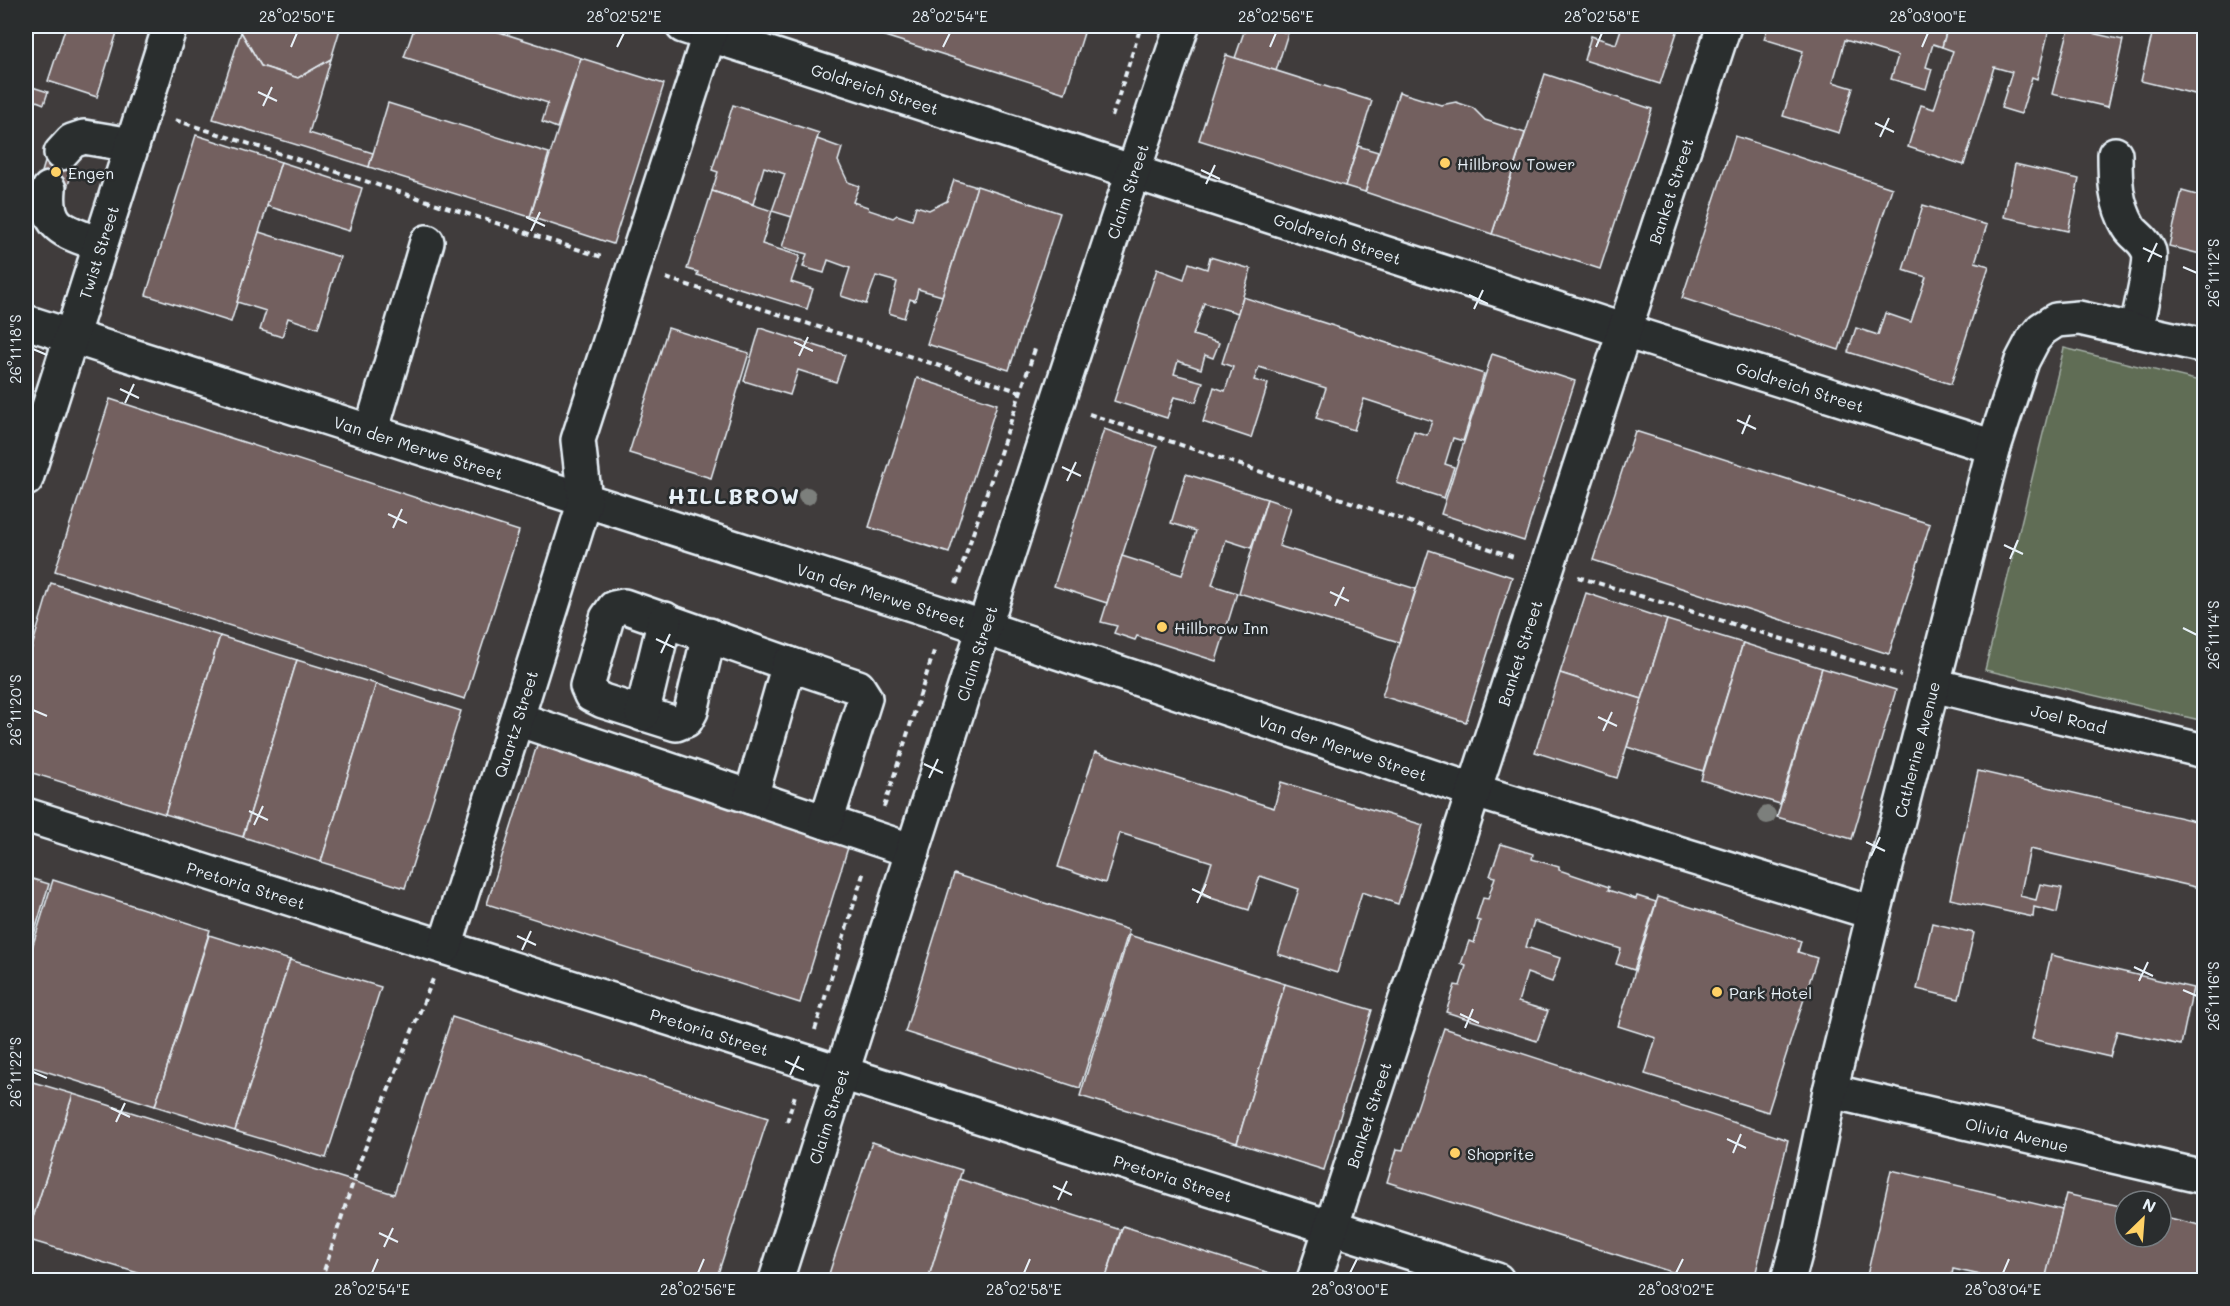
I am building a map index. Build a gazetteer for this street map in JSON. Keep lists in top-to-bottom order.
{
  "streets": {
    "street": [
      "Goldreich Street",
      "Claim Street",
      "Banket Street",
      "Twist Street",
      "Van der Merwe Street",
      "Joel Road",
      "Quartz Street",
      "Catherine Avenue",
      "Pretoria Street",
      "Olivia Avenue"
    ]
  },
  "crossings": [
    ["Goldreich Street", "Claim Street"],
    ["Goldreich Street", "Banket Street"],
    ["Goldreich Street", "Catherine Avenue"],
    ["Claim Street", "Van der Merwe Street"],
    ["Claim Street", "Pretoria Street"],
    ["Banket Street", "Van der Merwe Street"],
    ["Banket Street", "Pretoria Street"],
    ["Twist Street", "Van der Merwe Street"],
    ["Van der Merwe Street", "Quartz Street"],
    ["Van der Merwe Street", "Catherine Avenue"],
    ["Joel Road", "Catherine Avenue"],
    ["Quartz Street", "Pretoria Street"],
    ["Catherine Avenue", "Olivia Avenue"]
  ],
  "districts": ["HILLBROW"],
  "places": [
    "Hillbrow Tower",
    "Engen",
    "Hillbrow Inn",
    "Park Hotel",
    "Shoprite"
  ],
  "north": "top right",
  "coordinates": [
    "28°02'50\"E",
    "28°02'52\"E",
    "28°02'54\"E",
    "28°02'56\"E",
    "28°02'58\"E",
    "28°03'00\"E",
    "26°11'12\"S",
    "26°11'18\"S",
    "26°11'14\"S",
    "26°11'20\"S",
    "26°11'16\"S",
    "26°11'22\"S",
    "28°03'02\"E",
    "28°03'04\"E"
  ]
}
